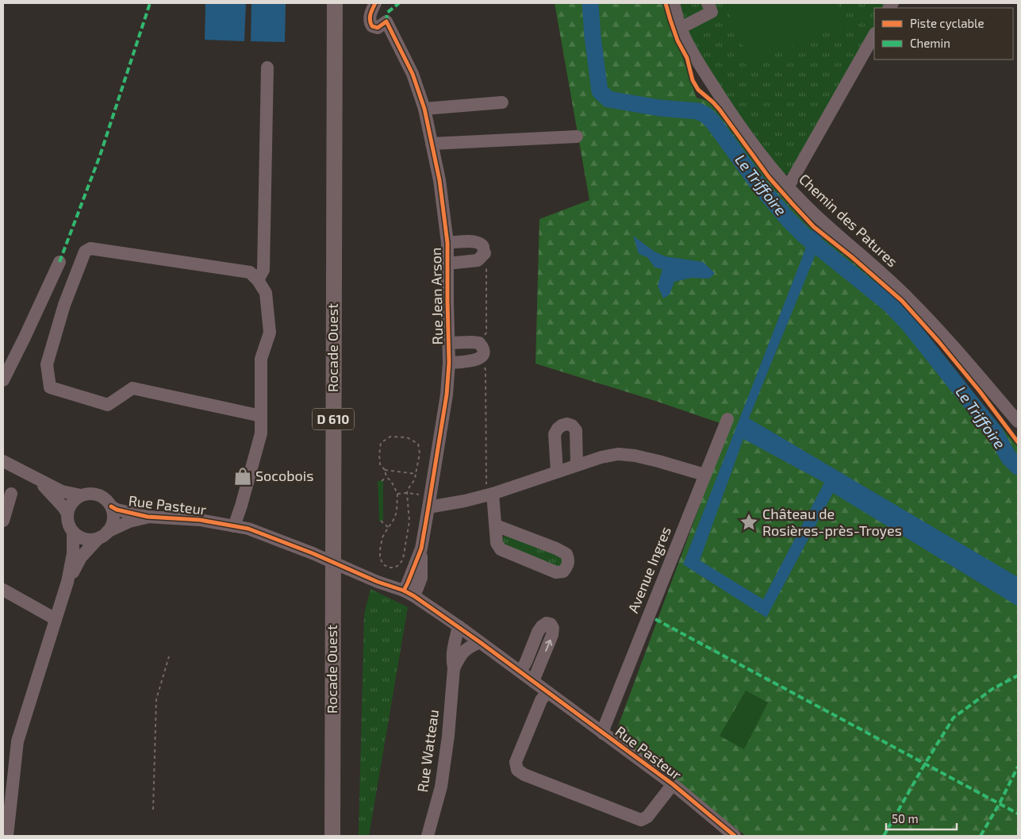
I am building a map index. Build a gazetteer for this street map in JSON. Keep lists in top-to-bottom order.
{
  "streets": {
    "main road": ["Rocade Ouest", "D 610"],
    "street": [
      "Chemin des Patures",
      "Rue Jean Arson",
      "Rue Pasteur",
      "Avenue Ingres",
      "Rue Watteau"
    ]
  },
  "crossings": [
    ["Rue Jean Arson", "Rue Pasteur"],
    ["Rue Pasteur", "Avenue Ingres"],
    ["Rue Pasteur", "Rue Watteau"]
  ],
  "water": ["Le Triffoire"],
  "places": {
    "shop": ["Socobois"],
    "place": ["Château de Rosières-près-Troyes"]
  },
  "legend": ["Piste cyclable", "Chemin"],
  "scale_bar": "50 m"
}
